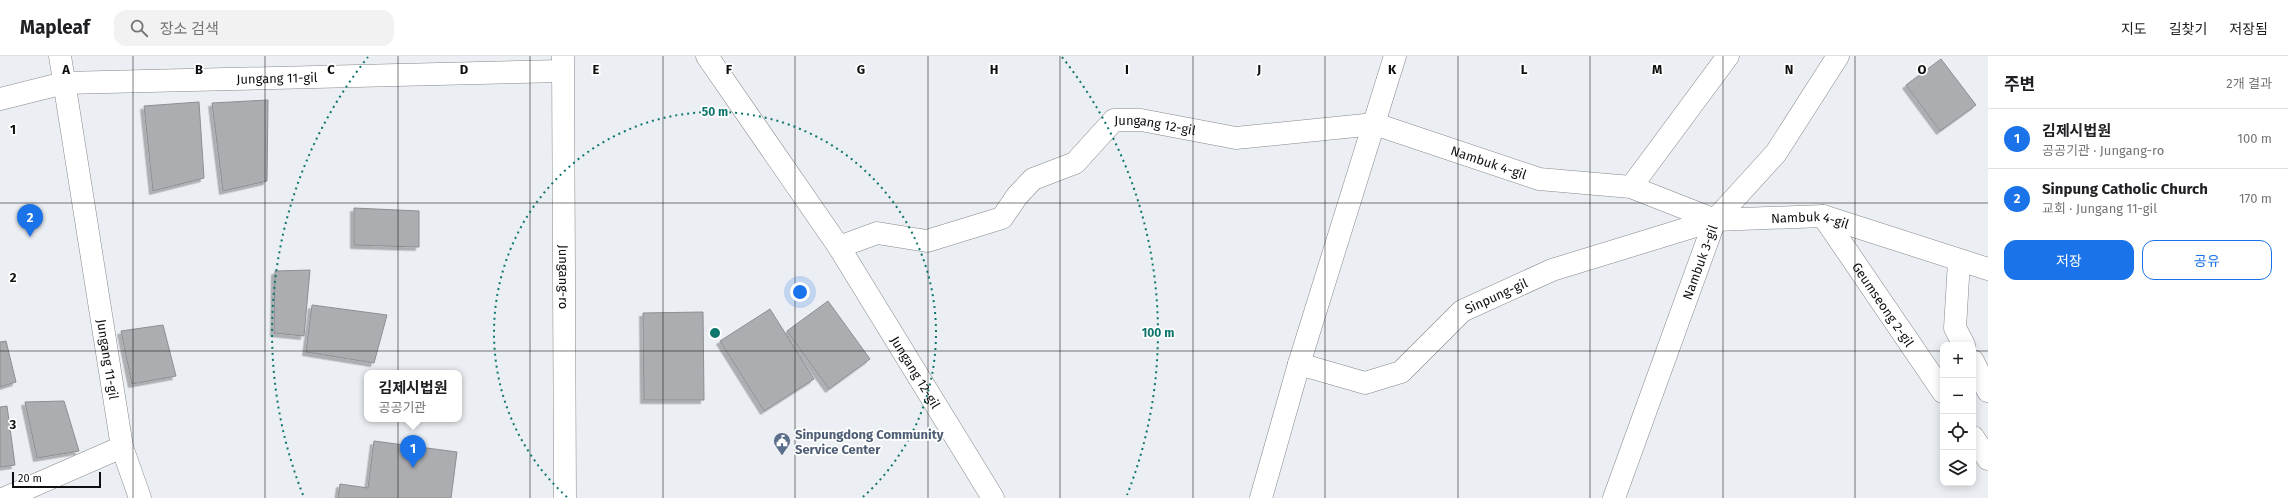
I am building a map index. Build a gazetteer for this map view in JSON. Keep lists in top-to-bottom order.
{
  "streets": {
    "street": [
      "Jungang 11-gil",
      "Jungang 12-gil",
      "Nambuk 4-gil",
      "Nambuk 3-gil",
      "Jungang-ro",
      "Sinpung-gil",
      "Geumseong 2-gil"
    ]
  },
  "crossings": [
    ["Jungang 11-gil", "Jungang-ro"],
    ["Jungang 12-gil", "Nambuk 4-gil"],
    ["Nambuk 4-gil", "Nambuk 3-gil"],
    ["Nambuk 4-gil", "Sinpung-gil"],
    ["Nambuk 4-gil", "Geumseong 2-gil"],
    ["Nambuk 3-gil", "Sinpung-gil"]
  ],
  "places": {
    "public building": ["Sinpungdong Community Service Center"]
  },
  "scale_bar": "20 m",
  "page": {
    "header": "Mapleaf",
    "search": "장소 검색",
    "nav": ["지도", "길찾기", "저장됨"],
    "heading": ["주변", "2개 결과"],
    "list": [
      {
        "mark": "1",
        "name": "김제시법원",
        "note": "공공기관 · Jungang-ro",
        "value": "100 m"
      },
      {
        "mark": "2",
        "name": "Sinpung Catholic Church",
        "note": "교회 · Jungang 11-gil",
        "value": "170 m"
      }
    ],
    "pins": ["2", "1"],
    "buttons": ["저장", "공유"],
    "map_buttons": ["+", "−"],
    "popup": ["김제시법원", "공공기관"],
    "scale": "20 m"
  },
  "grid": {
    "columns": [
      "A",
      "B",
      "C",
      "D",
      "E",
      "F",
      "G",
      "H",
      "I",
      "J",
      "K",
      "L",
      "M",
      "N",
      "O"
    ],
    "rows": ["1", "2", "3"]
  },
  "rings": ["50 m", "100 m"]
}
